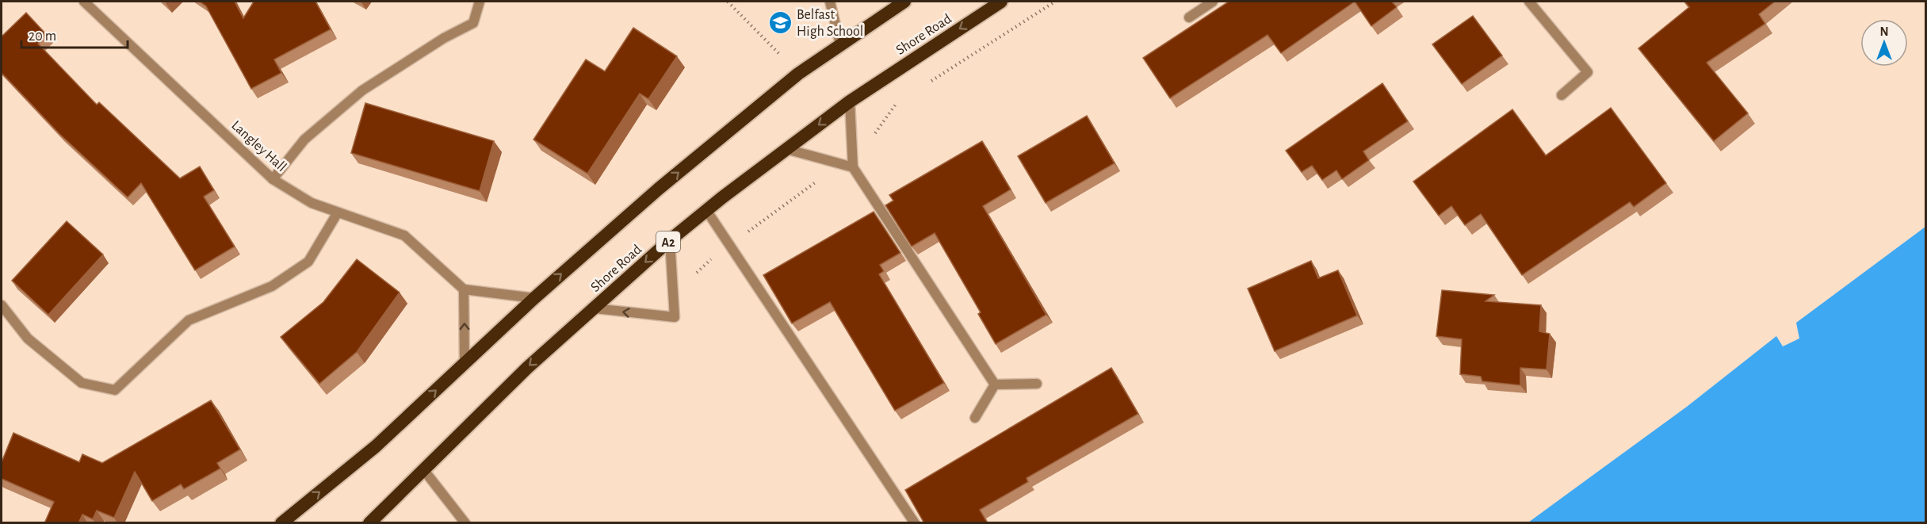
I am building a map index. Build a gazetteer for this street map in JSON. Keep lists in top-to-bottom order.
{
  "streets": {
    "highway": ["Shore Road", "A2"],
    "street": ["Langley Hall"]
  },
  "places": {
    "school or university": ["Belfast High School"]
  },
  "scale_bar": "20 m",
  "north": "top"
}
